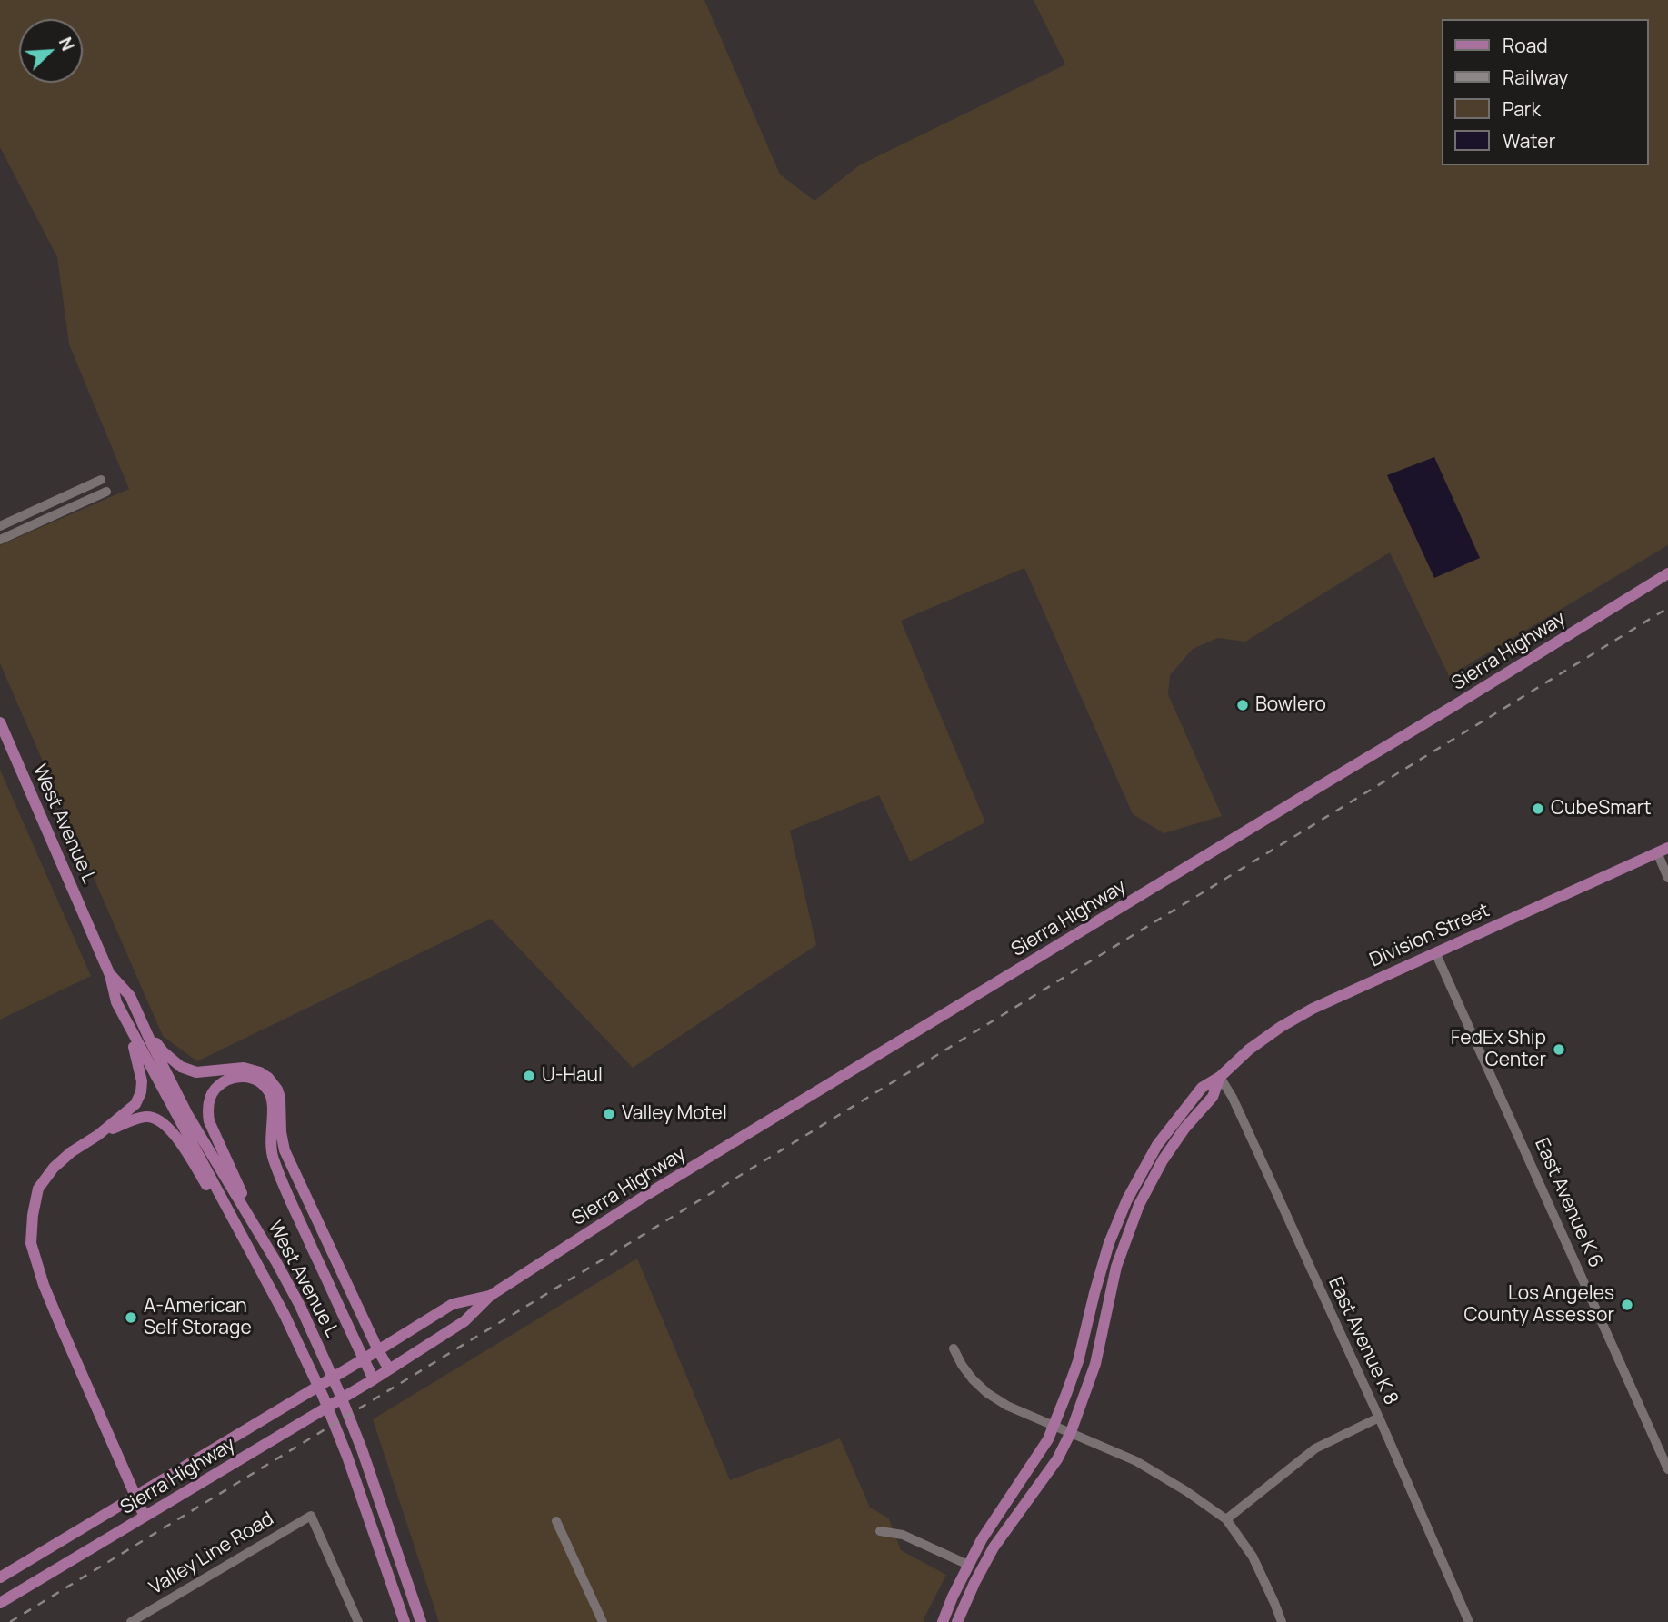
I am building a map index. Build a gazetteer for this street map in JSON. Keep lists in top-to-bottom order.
{
  "streets": {
    "main road": ["Sierra Highway", "West Avenue L", "Division Street"],
    "street": ["East Avenue K 6", "East Avenue K 8", "Valley Line Road"]
  },
  "crossings": [
    ["Division Street", "East Avenue K 6"],
    ["Division Street", "East Avenue K 8"]
  ],
  "places": [
    "Bowlero",
    "CubeSmart",
    "FedEx Ship Center",
    "U-Haul",
    "Valley Motel",
    "Los Angeles County Assessor",
    "A-American Self Storage"
  ],
  "legend": [
    "Road",
    "Railway",
    "Park",
    "Water"
  ],
  "north": "top right"
}
